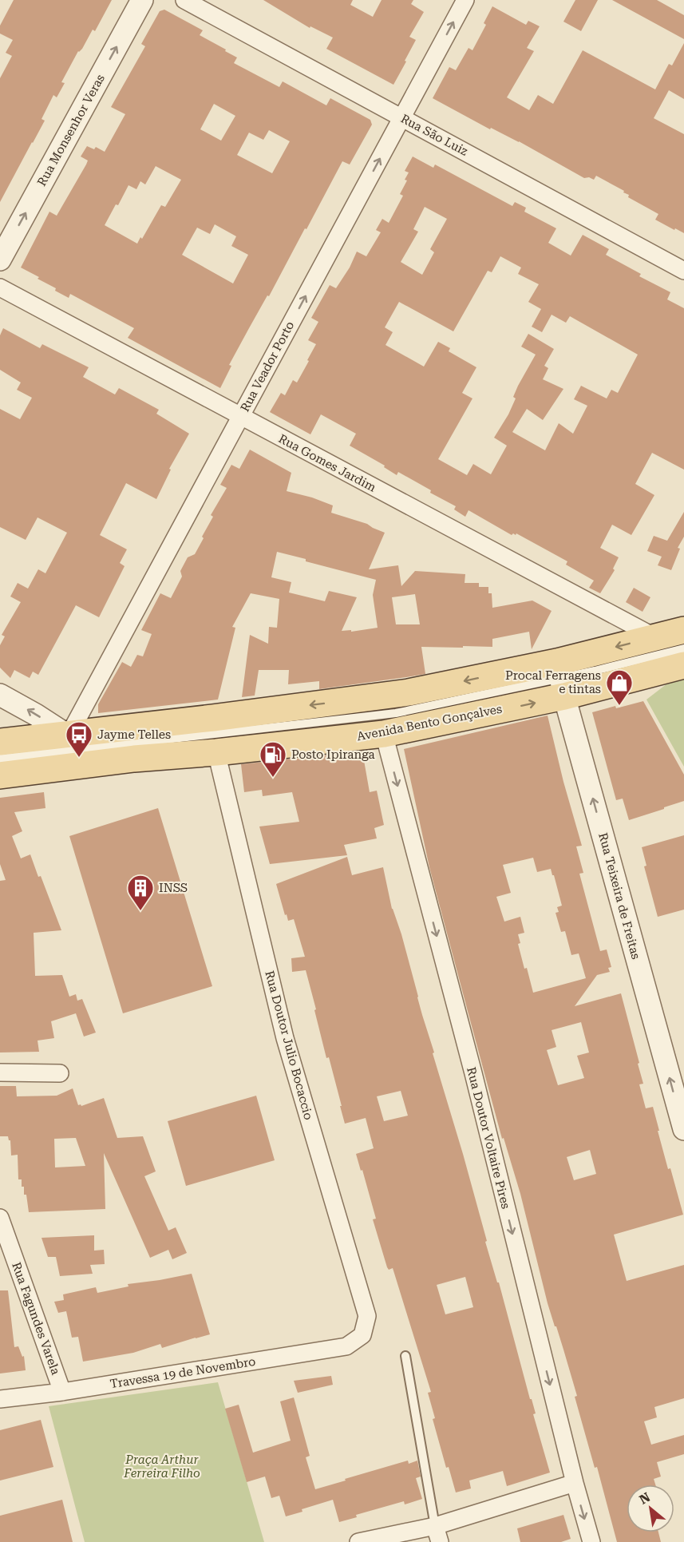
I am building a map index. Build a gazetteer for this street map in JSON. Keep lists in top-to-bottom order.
{
  "streets": {
    "main road": ["Avenida Bento Gonçalves"],
    "street": [
      "Rua Monsenhor Veras",
      "Rua São Luiz",
      "Rua Veador Porto",
      "Rua Gomes Jardim",
      "Rua Teixeira de Freitas",
      "Rua Doutor Julio Bocaccio",
      "Rua Doutor Voltaire Pires",
      "Rua Fagundes Varela",
      "Travessa 19 de Novembro"
    ]
  },
  "crossings": [
    ["Rua São Luiz", "Rua Veador Porto"],
    ["Rua Veador Porto", "Rua Gomes Jardim"],
    ["Rua Veador Porto", "Avenida Bento Gonçalves"],
    ["Rua Gomes Jardim", "Avenida Bento Gonçalves"],
    ["Avenida Bento Gonçalves", "Rua Teixeira de Freitas"],
    ["Avenida Bento Gonçalves", "Rua Doutor Julio Bocaccio"],
    ["Avenida Bento Gonçalves", "Rua Doutor Voltaire Pires"],
    ["Rua Doutor Julio Bocaccio", "Travessa 19 de Novembro"],
    ["Rua Fagundes Varela", "Travessa 19 de Novembro"]
  ],
  "one_way": [
    "Rua Monsenhor Veras",
    "Rua Veador Porto",
    "Rua Teixeira de Freitas",
    "Rua Doutor Voltaire Pires"
  ],
  "parks": ["Praça Arthur Ferreira Filho"],
  "places": {
    "shop": ["Procal Ferragens e tintas"],
    "bus stop": ["Jayme Telles"],
    "fuel station": ["Posto Ipiranga"],
    "building": ["INSS"]
  },
  "north": "top left"
}
